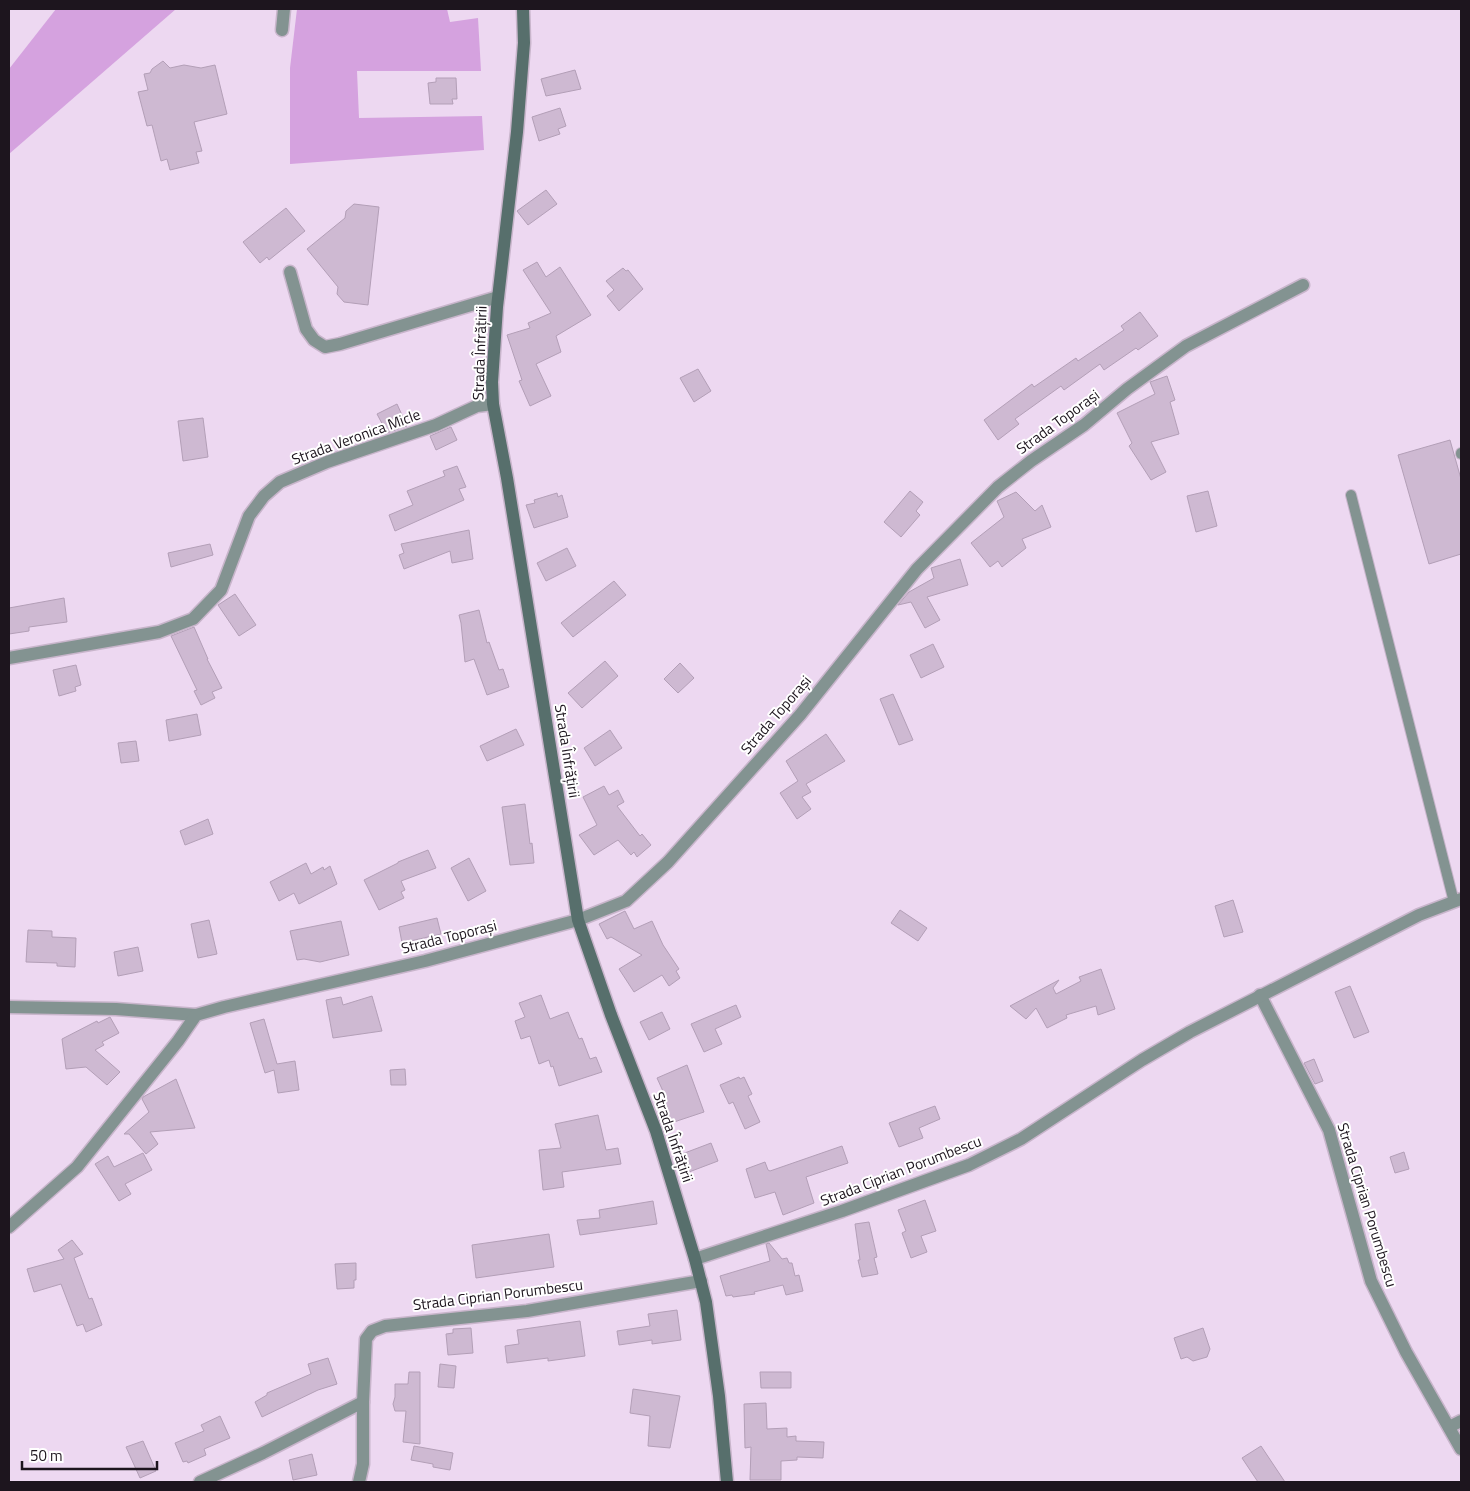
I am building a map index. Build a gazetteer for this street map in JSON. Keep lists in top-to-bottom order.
{
  "streets": {
    "main road": ["Strada Înfrățirii"],
    "street": ["Strada Toporași", "Strada Veronica Micle", "Strada Ciprian Porumbescu"]
  },
  "crossings": [
    ["Strada Înfrățirii", "Strada Toporași"],
    ["Strada Înfrățirii", "Strada Veronica Micle"],
    ["Strada Înfrățirii", "Strada Ciprian Porumbescu"]
  ],
  "scale_bar": "50 m"
}
